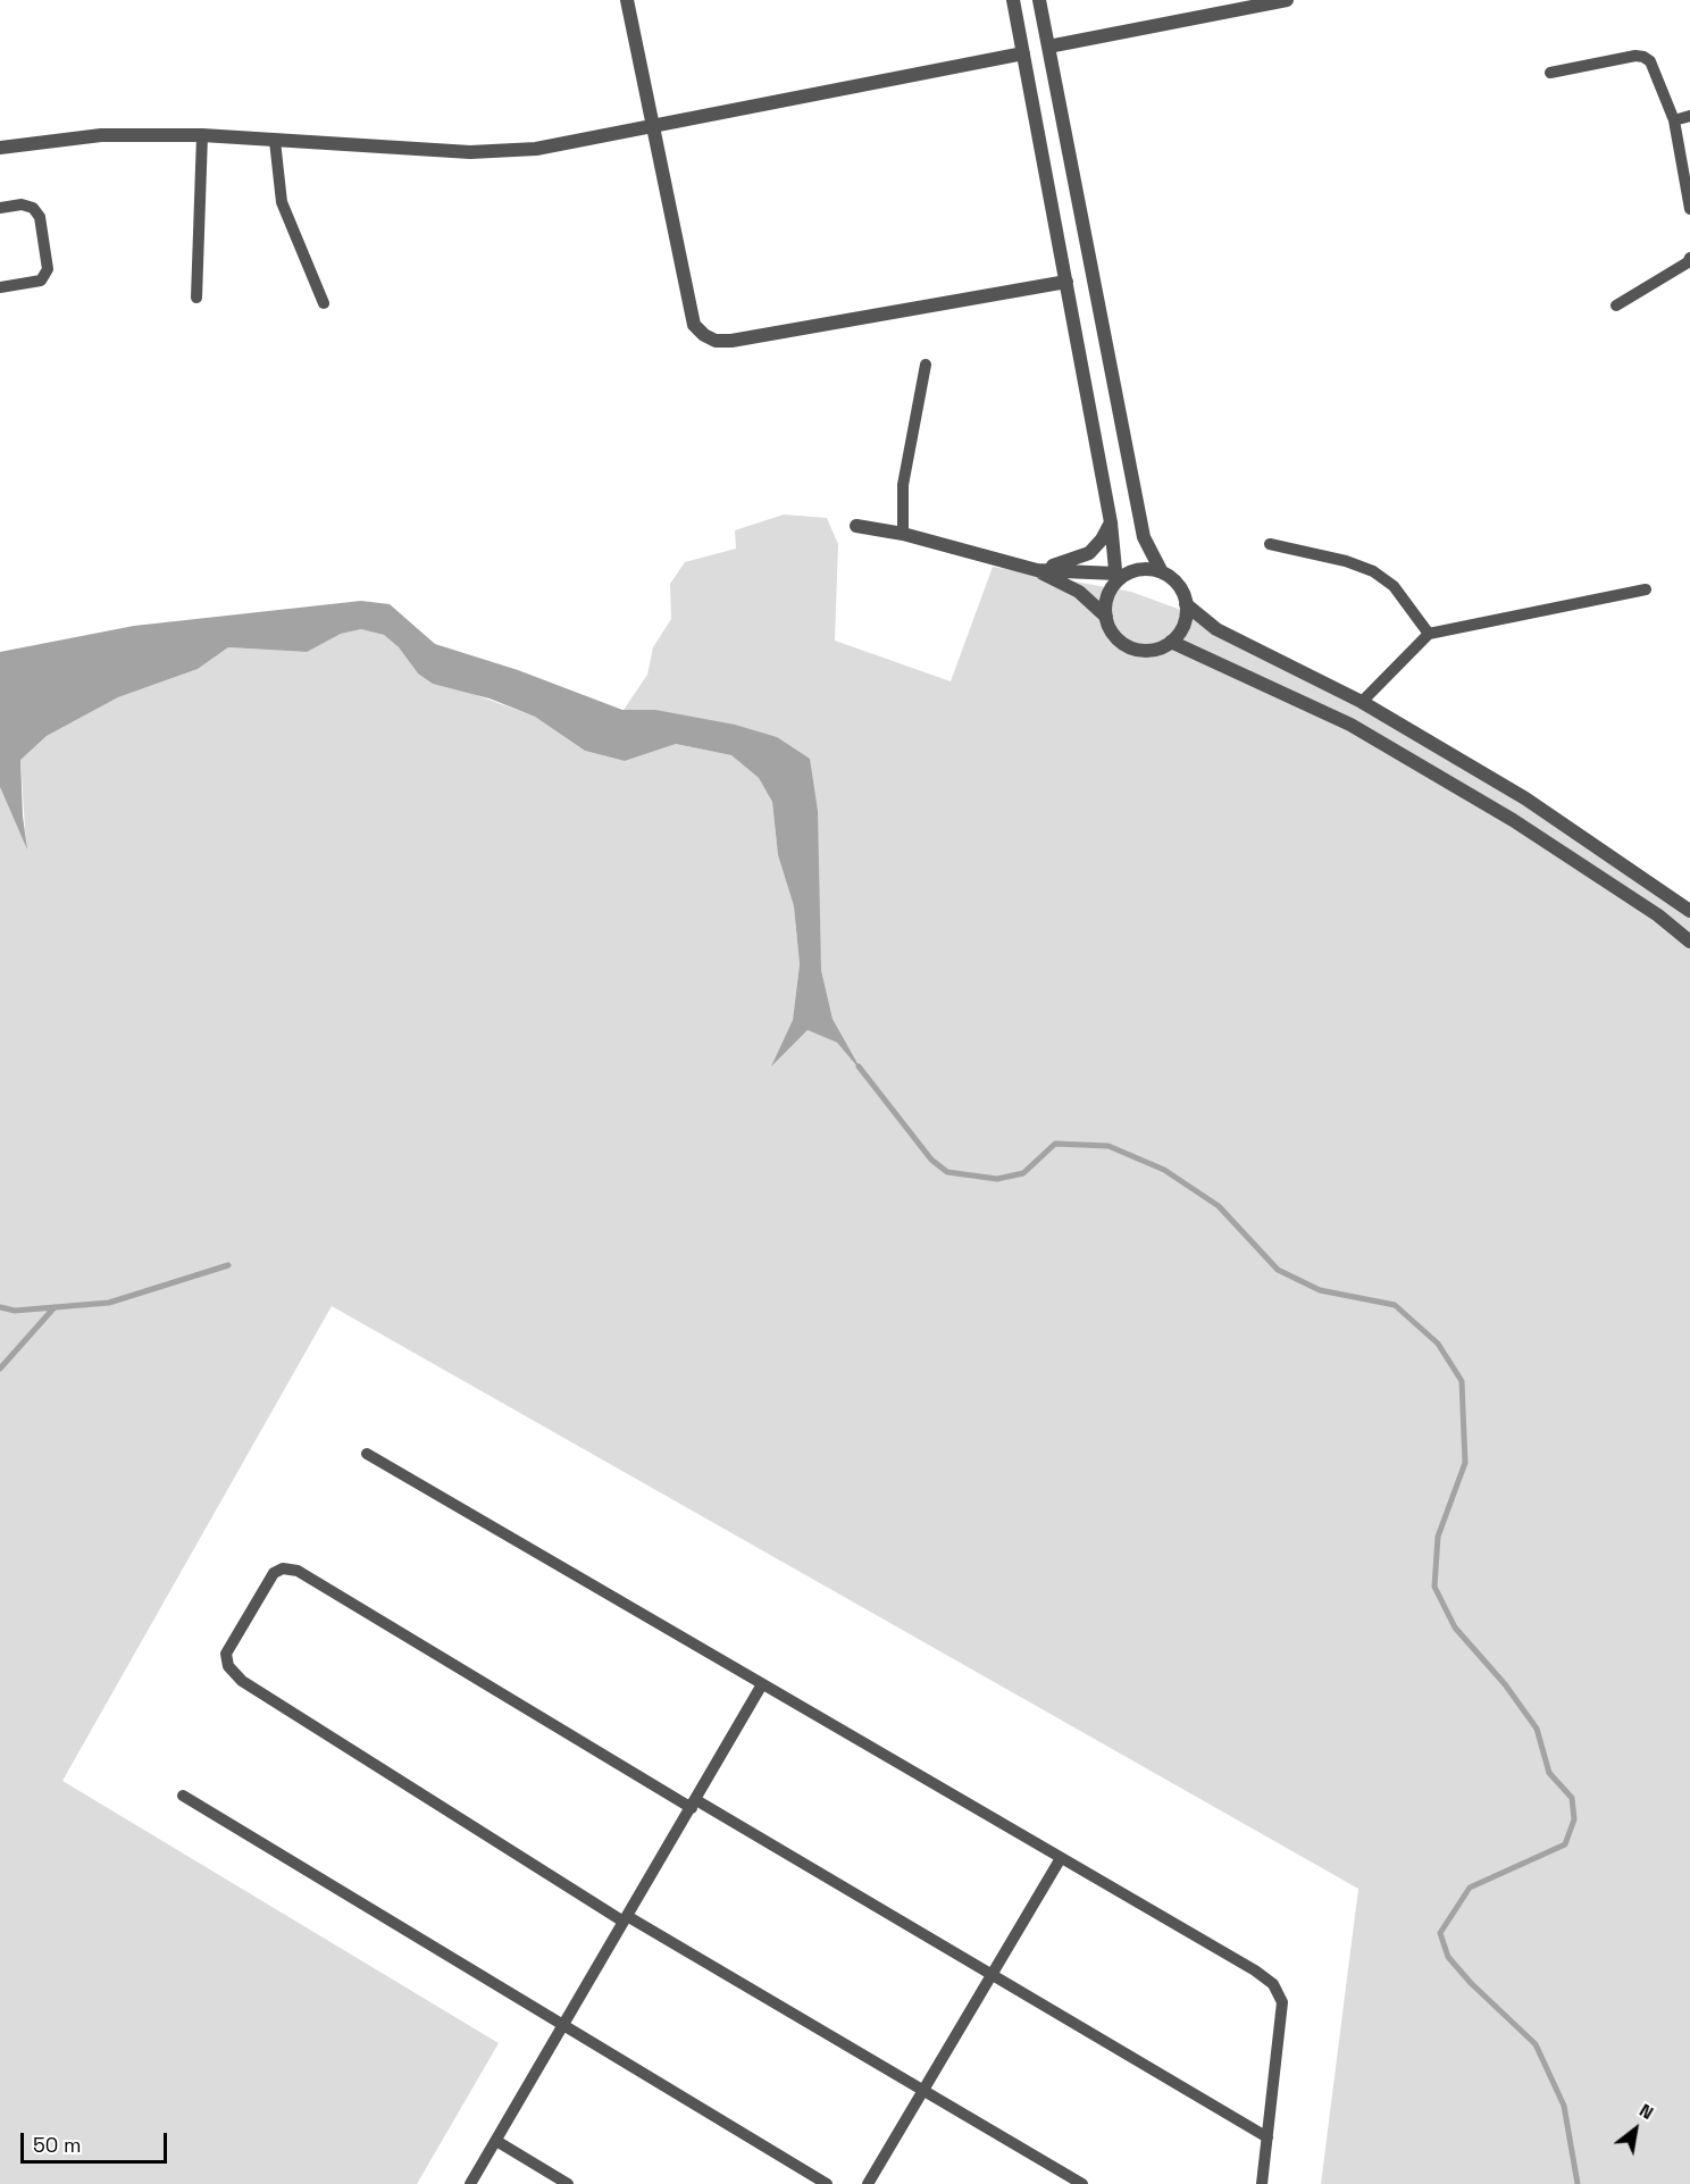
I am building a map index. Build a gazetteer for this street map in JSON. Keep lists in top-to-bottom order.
{
  "scale_bar": "50 m",
  "north": "top right"
}
